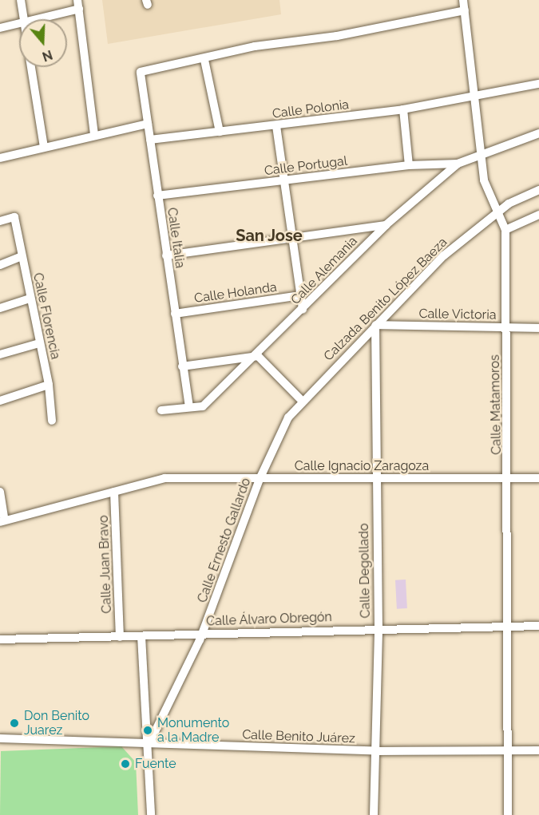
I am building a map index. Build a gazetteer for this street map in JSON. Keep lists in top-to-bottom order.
{
  "streets": {
    "street": [
      "Calle Polonia",
      "Calle Portugal",
      "Calle Italia",
      "Calle Alemania",
      "Calle Holanda",
      "Calzada Benito López Baeza",
      "Calle Victoria",
      "Calle Florencia",
      "Calle Matamoros",
      "Calle Ignacio Zaragoza",
      "Calle Ernesto Gallardo",
      "Calle Juan Bravo",
      "Calle Degollado",
      "Calle Álvaro Obregón",
      "Calle Benito Juárez"
    ]
  },
  "crossings": [
    ["Calle Polonia", "Calle Italia"],
    ["Calle Polonia", "Calle Matamoros"],
    ["Calle Portugal", "Calle Italia"],
    ["Calle Portugal", "Calle Alemania"],
    ["Calle Italia", "Calle Alemania"],
    ["Calle Italia", "Calle Holanda"],
    ["Calle Alemania", "Calle Matamoros"],
    ["Calzada Benito López Baeza", "Calle Victoria"],
    ["Calzada Benito López Baeza", "Calle Matamoros"],
    ["Calzada Benito López Baeza", "Calle Ernesto Gallardo"],
    ["Calzada Benito López Baeza", "Calle Degollado"],
    ["Calle Victoria", "Calle Matamoros"],
    ["Calle Victoria", "Calle Degollado"],
    ["Calle Matamoros", "Calle Ignacio Zaragoza"],
    ["Calle Matamoros", "Calle Álvaro Obregón"],
    ["Calle Matamoros", "Calle Benito Juárez"],
    ["Calle Ignacio Zaragoza", "Calle Ernesto Gallardo"],
    ["Calle Ignacio Zaragoza", "Calle Juan Bravo"],
    ["Calle Ignacio Zaragoza", "Calle Degollado"],
    ["Calle Ernesto Gallardo", "Calle Álvaro Obregón"],
    ["Calle Ernesto Gallardo", "Calle Benito Juárez"],
    ["Calle Juan Bravo", "Calle Álvaro Obregón"],
    ["Calle Degollado", "Calle Álvaro Obregón"],
    ["Calle Degollado", "Calle Benito Juárez"]
  ],
  "districts": ["San Jose"],
  "places": ["Don Benito Juarez", "Monumento a la Madre", "Fuente"],
  "north": "bottom"
}
